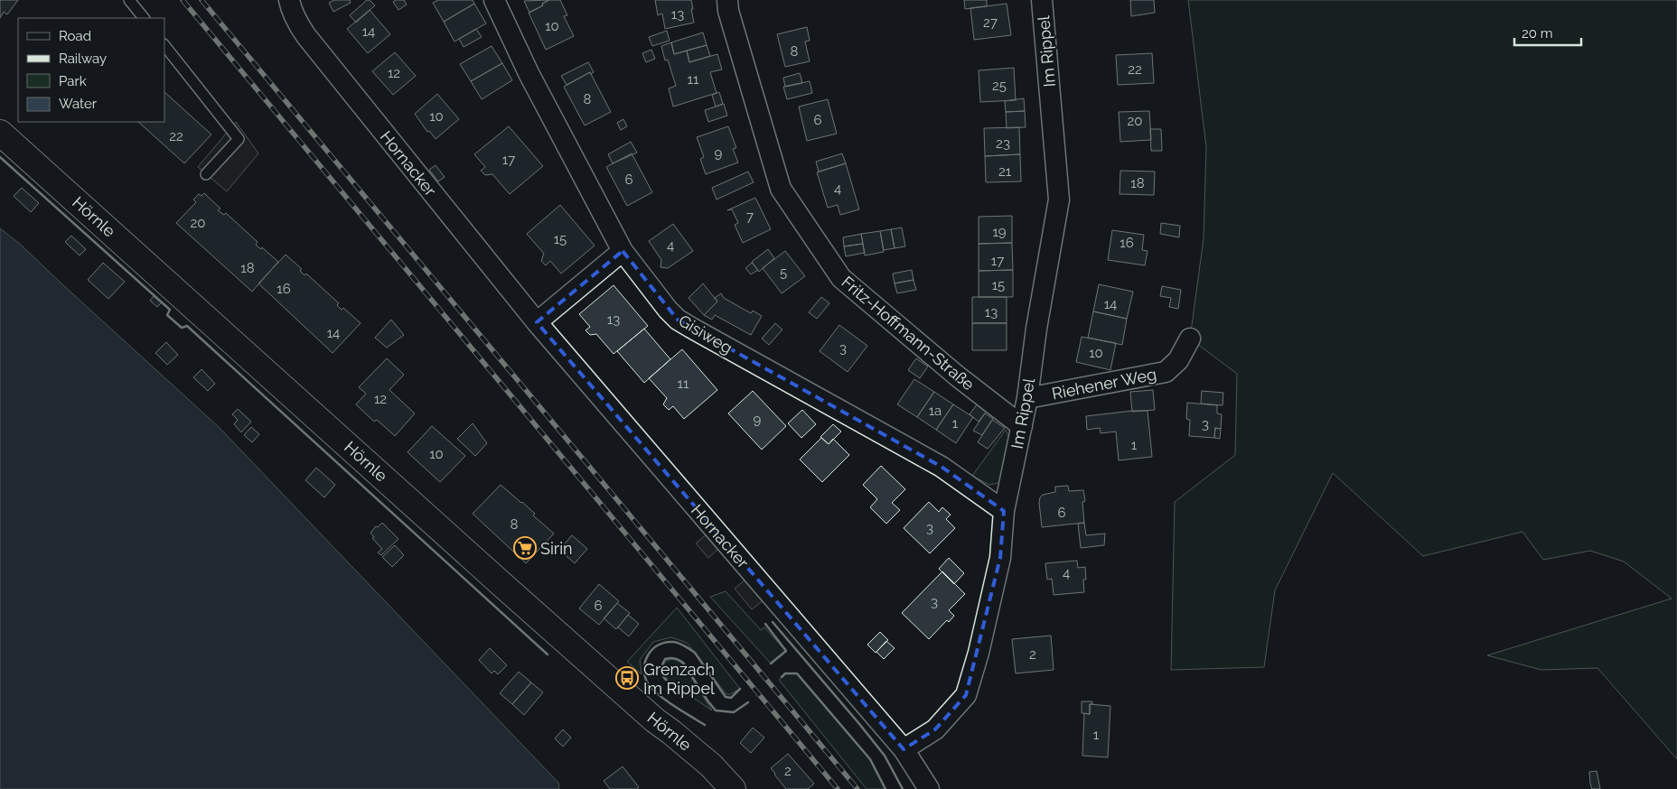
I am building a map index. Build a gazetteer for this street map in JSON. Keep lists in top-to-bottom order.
{
  "streets": {
    "main road": ["Hörnle"],
    "street": [
      "Im Rippel",
      "Hornacker",
      "Fritz-Hoffmann-Straße",
      "Gisiweg",
      "Riehener Weg"
    ]
  },
  "crossings": [
    ["Im Rippel", "Hornacker"],
    ["Im Rippel", "Fritz-Hoffmann-Straße"],
    ["Im Rippel", "Gisiweg"],
    ["Im Rippel", "Riehener Weg"]
  ],
  "places": {
    "supermarket": ["Sirin"],
    "bus stop": ["Grenzach Im Rippel"]
  },
  "house_numbers": [
    "13",
    "27",
    "10",
    "14",
    "8",
    "22",
    "12",
    "11",
    "25",
    "8",
    "10",
    "6",
    "20",
    "22",
    "23",
    "9",
    "17",
    "21",
    "6",
    "18",
    "4",
    "7",
    "20",
    "19",
    "15",
    "16",
    "4",
    "17",
    "18",
    "5",
    "15",
    "16",
    "14",
    "13",
    "13",
    "14",
    "3",
    "10",
    "11",
    "12",
    "1a",
    "9",
    "1",
    "3",
    "1",
    "10",
    "6",
    "8",
    "3",
    "4",
    "3",
    "6",
    "2",
    "1",
    "2"
  ],
  "legend": [
    "Road",
    "Railway",
    "Park",
    "Water"
  ],
  "scale_bar": "20 m"
}
